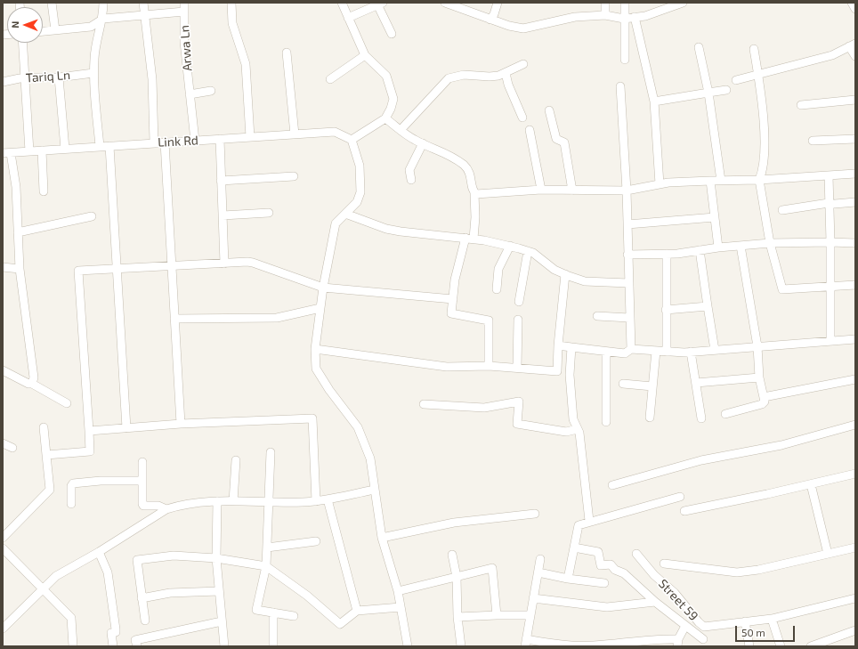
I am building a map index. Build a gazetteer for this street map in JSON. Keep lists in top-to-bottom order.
{
  "streets": {
    "street": [
      "Arwa Ln",
      "Tariq Ln",
      "Link Rd",
      "Street 59"
    ]
  },
  "crossings": [
    ["Arwa Ln", "Link Rd"]
  ],
  "scale_bar": "50 m",
  "north": "left"
}
